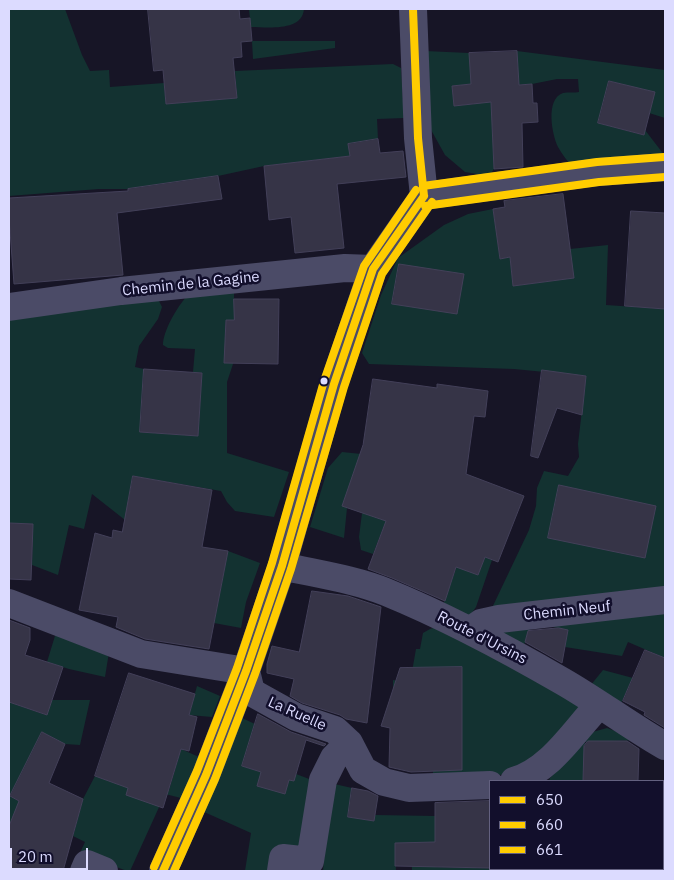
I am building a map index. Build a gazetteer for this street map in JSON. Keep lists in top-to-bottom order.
{
  "streets": {
    "street": [
      "Chemin de la Gagine",
      "Chemin Neuf",
      "Route d'Ursins",
      "La Ruelle"
    ]
  },
  "crossings": [
    ["Chemin Neuf", "Route d'Ursins"]
  ],
  "lines": ["transit line 650", "transit line 661", "transit line 660"],
  "legend": ["650", "660", "661"],
  "scale_bar": "20 m"
}
